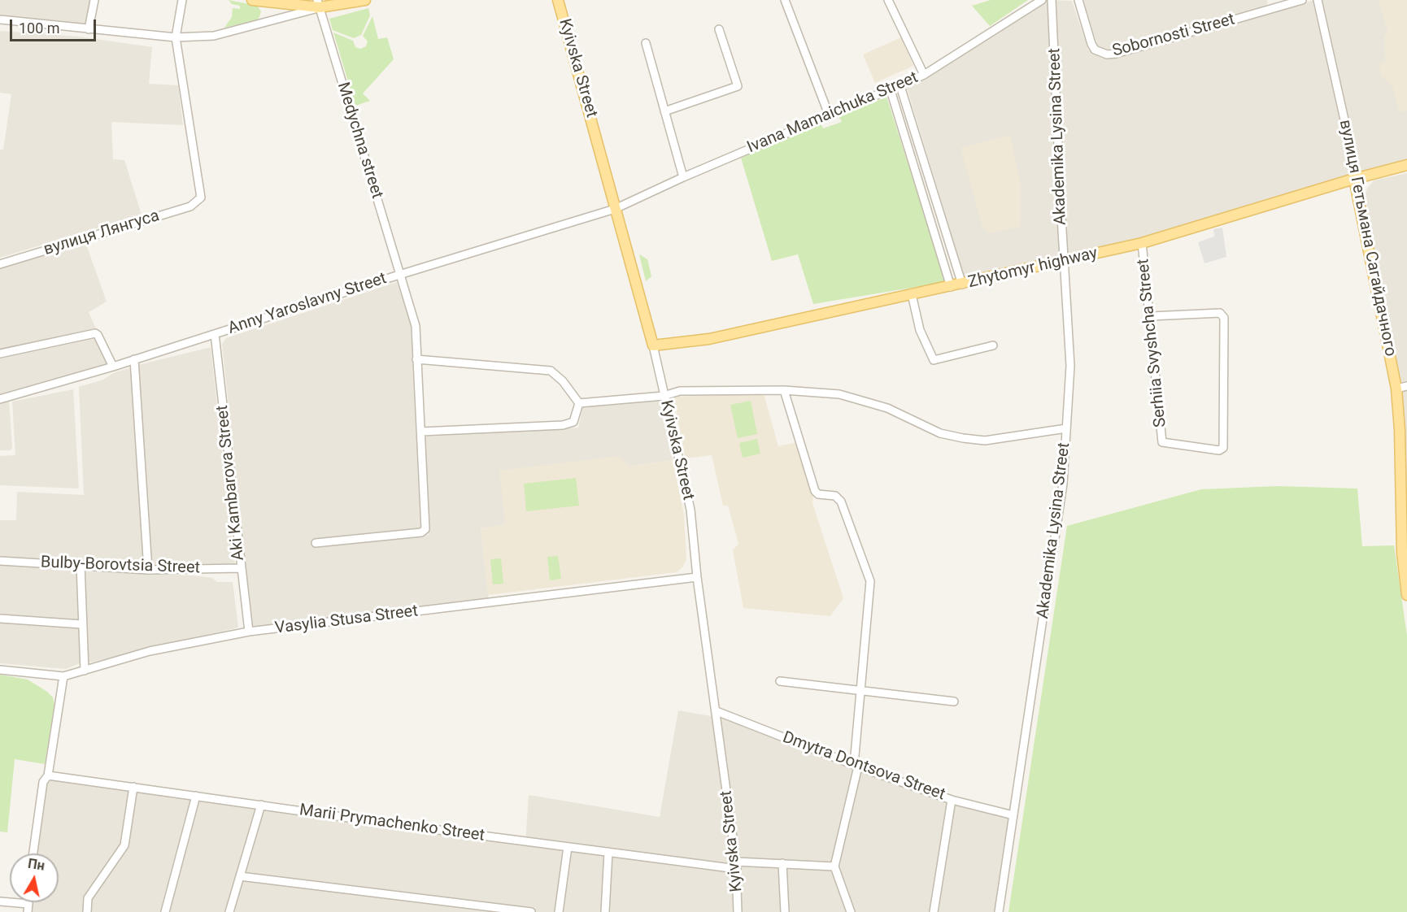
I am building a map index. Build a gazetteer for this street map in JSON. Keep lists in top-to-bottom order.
{
  "streets": {
    "main road": ["Kyivska Street", "вулиця Гетьмана Сагайдачного", "Zhytomyr highway"],
    "street": [
      "Sobornosti Street",
      "Ivana Mamaichuka Street",
      "Akademika Lysina Street",
      "Medychna street",
      "вулиця Лянгуса",
      "Anny Yaroslavny Street",
      "Serhiia Svyshcha Street",
      "Aki Kambarova Street",
      "Bulby-Borovtsia Street",
      "Vasylia Stusa Street",
      "Dmytra Dontsova Street",
      "Marii Prymachenko Street"
    ]
  },
  "crossings": [
    ["Kyivska Street", "Ivana Mamaichuka Street"],
    ["Kyivska Street", "Zhytomyr highway"],
    ["Kyivska Street", "Anny Yaroslavny Street"],
    ["Kyivska Street", "Vasylia Stusa Street"],
    ["Kyivska Street", "Dmytra Dontsova Street"],
    ["Kyivska Street", "Marii Prymachenko Street"],
    ["Ivana Mamaichuka Street", "Anny Yaroslavny Street"],
    ["Akademika Lysina Street", "Zhytomyr highway"],
    ["Akademika Lysina Street", "Dmytra Dontsova Street"],
    ["Medychna street", "Anny Yaroslavny Street"],
    ["вулиця Гетьмана Сагайдачного", "Zhytomyr highway"],
    ["Zhytomyr highway", "Serhiia Svyshcha Street"],
    ["Anny Yaroslavny Street", "Aki Kambarova Street"],
    ["Aki Kambarova Street", "Bulby-Borovtsia Street"],
    ["Aki Kambarova Street", "Vasylia Stusa Street"]
  ],
  "scale_bar": "100 m",
  "north": "top"
}
